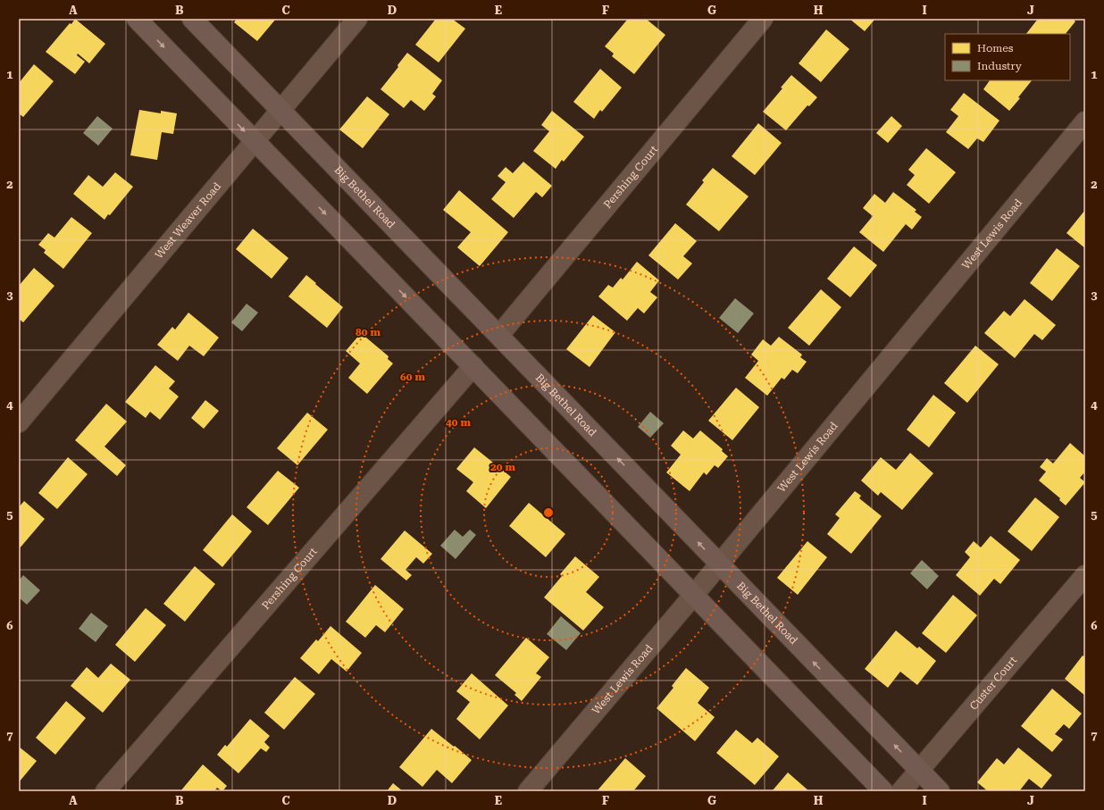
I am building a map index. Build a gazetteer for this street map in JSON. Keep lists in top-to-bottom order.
{
  "streets": {
    "main road": ["Big Bethel Road"],
    "street": [
      "Pershing Court",
      "West Weaver Road",
      "West Lewis Road",
      "Custer Court"
    ]
  },
  "crossings": [
    ["Pershing Court", "Big Bethel Road"],
    ["Big Bethel Road", "West Weaver Road"],
    ["Big Bethel Road", "West Lewis Road"],
    ["Big Bethel Road", "Custer Court"]
  ],
  "legend": ["Homes", "Industry"],
  "grid": {
    "columns": [
      "A",
      "B",
      "C",
      "D",
      "E",
      "F",
      "G",
      "H",
      "I",
      "J"
    ],
    "rows": [
      "1",
      "2",
      "3",
      "4",
      "5",
      "6",
      "7"
    ]
  },
  "rings": [
    "80 m",
    "60 m",
    "40 m",
    "20 m"
  ]
}
